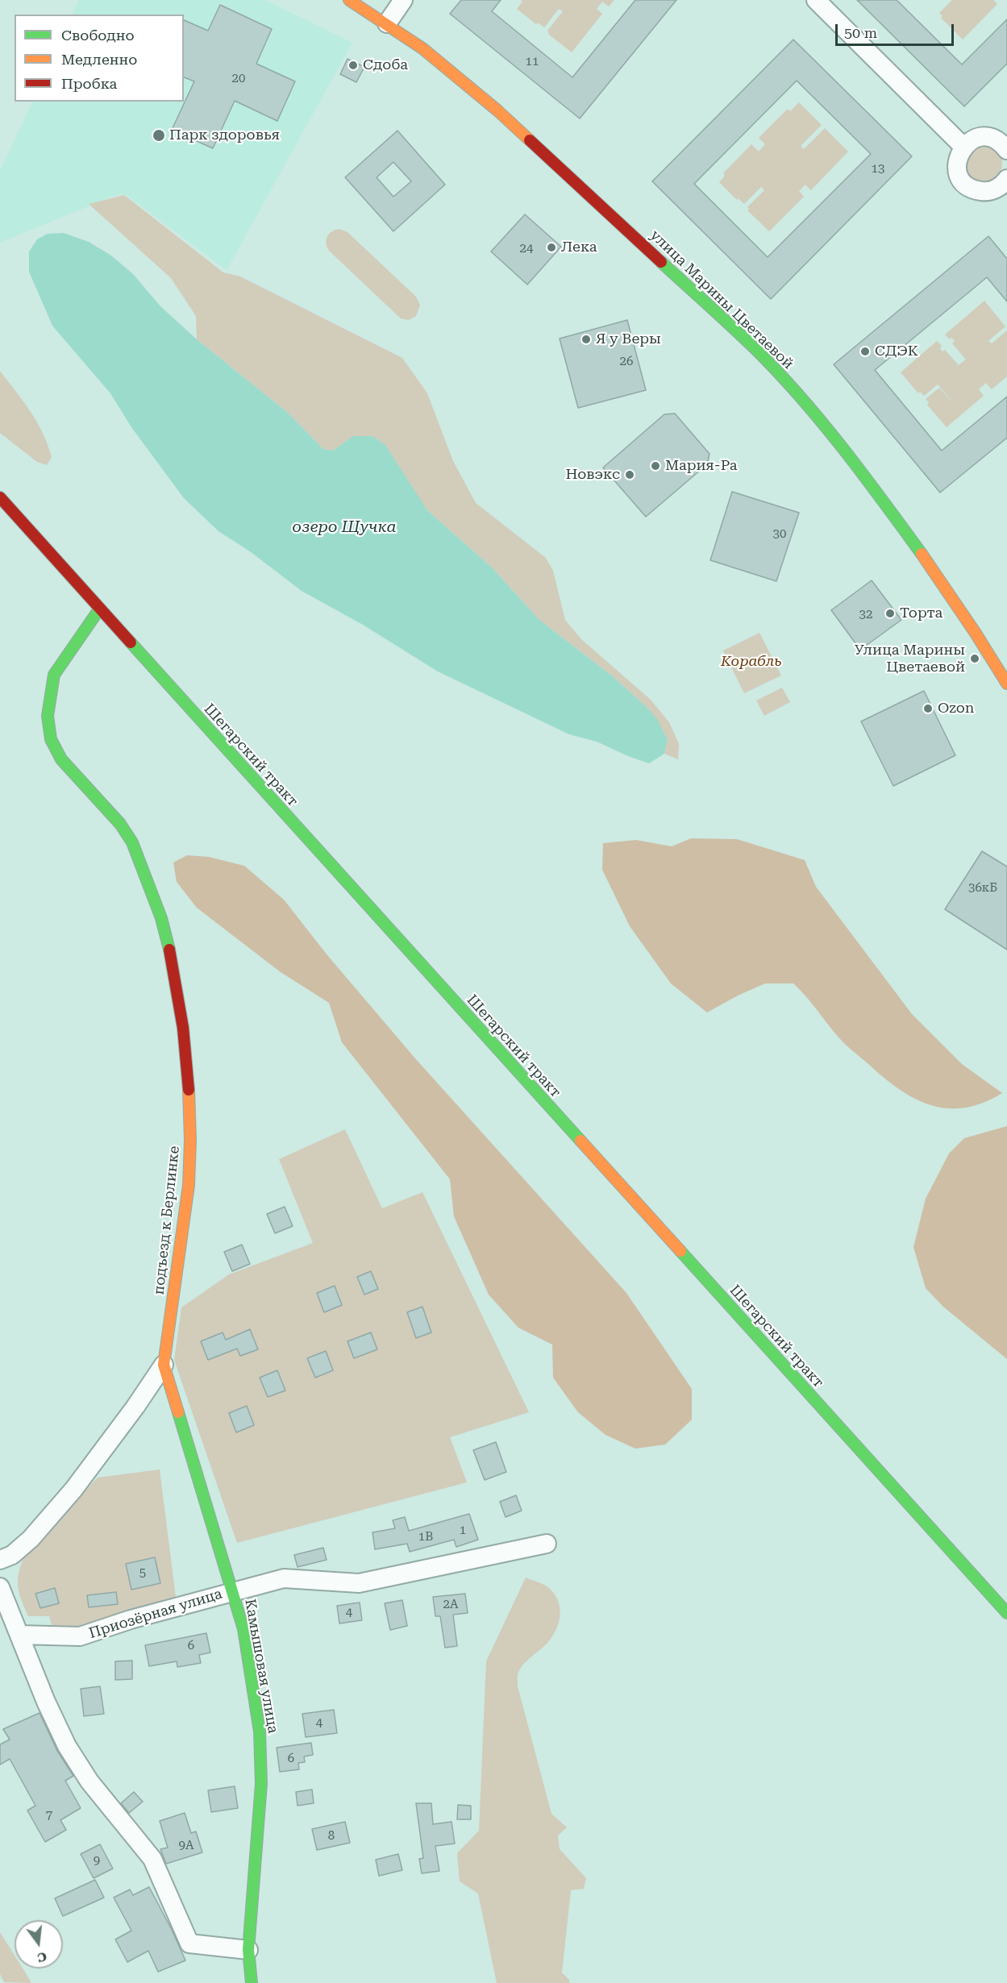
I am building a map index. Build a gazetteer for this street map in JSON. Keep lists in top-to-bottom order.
{
  "streets": {
    "street": [
      "улица Марины Цветаевой",
      "Шегарский тракт",
      "подъезд к Берлинке",
      "Приозёрная улица",
      "Камышовая улица"
    ]
  },
  "crossings": [
    ["Шегарский тракт", "подъезд к Берлинке"],
    ["подъезд к Берлинке", "Камышовая улица"],
    ["Приозёрная улица", "Камышовая улица"]
  ],
  "water": ["озеро Щучка"],
  "parks": ["Корабль"],
  "places": [
    "Сдоба",
    "Парк здоровья",
    "Лека",
    "Я у Веры",
    "СДЭК",
    "Мария-Ра",
    "Новэкс",
    "Торта",
    "Улица Марины Цветаевой",
    "Ozon"
  ],
  "house_numbers": [
    "11",
    "20",
    "13",
    "24",
    "26",
    "30",
    "32",
    "36кБ",
    "1",
    "1В",
    "5",
    "2А",
    "4",
    "6",
    "4",
    "6",
    "7",
    "8",
    "9А",
    "9"
  ],
  "legend": ["Свободно", "Медленно", "Пробка"],
  "scale_bar": "50 m",
  "north": "bottom"
}
